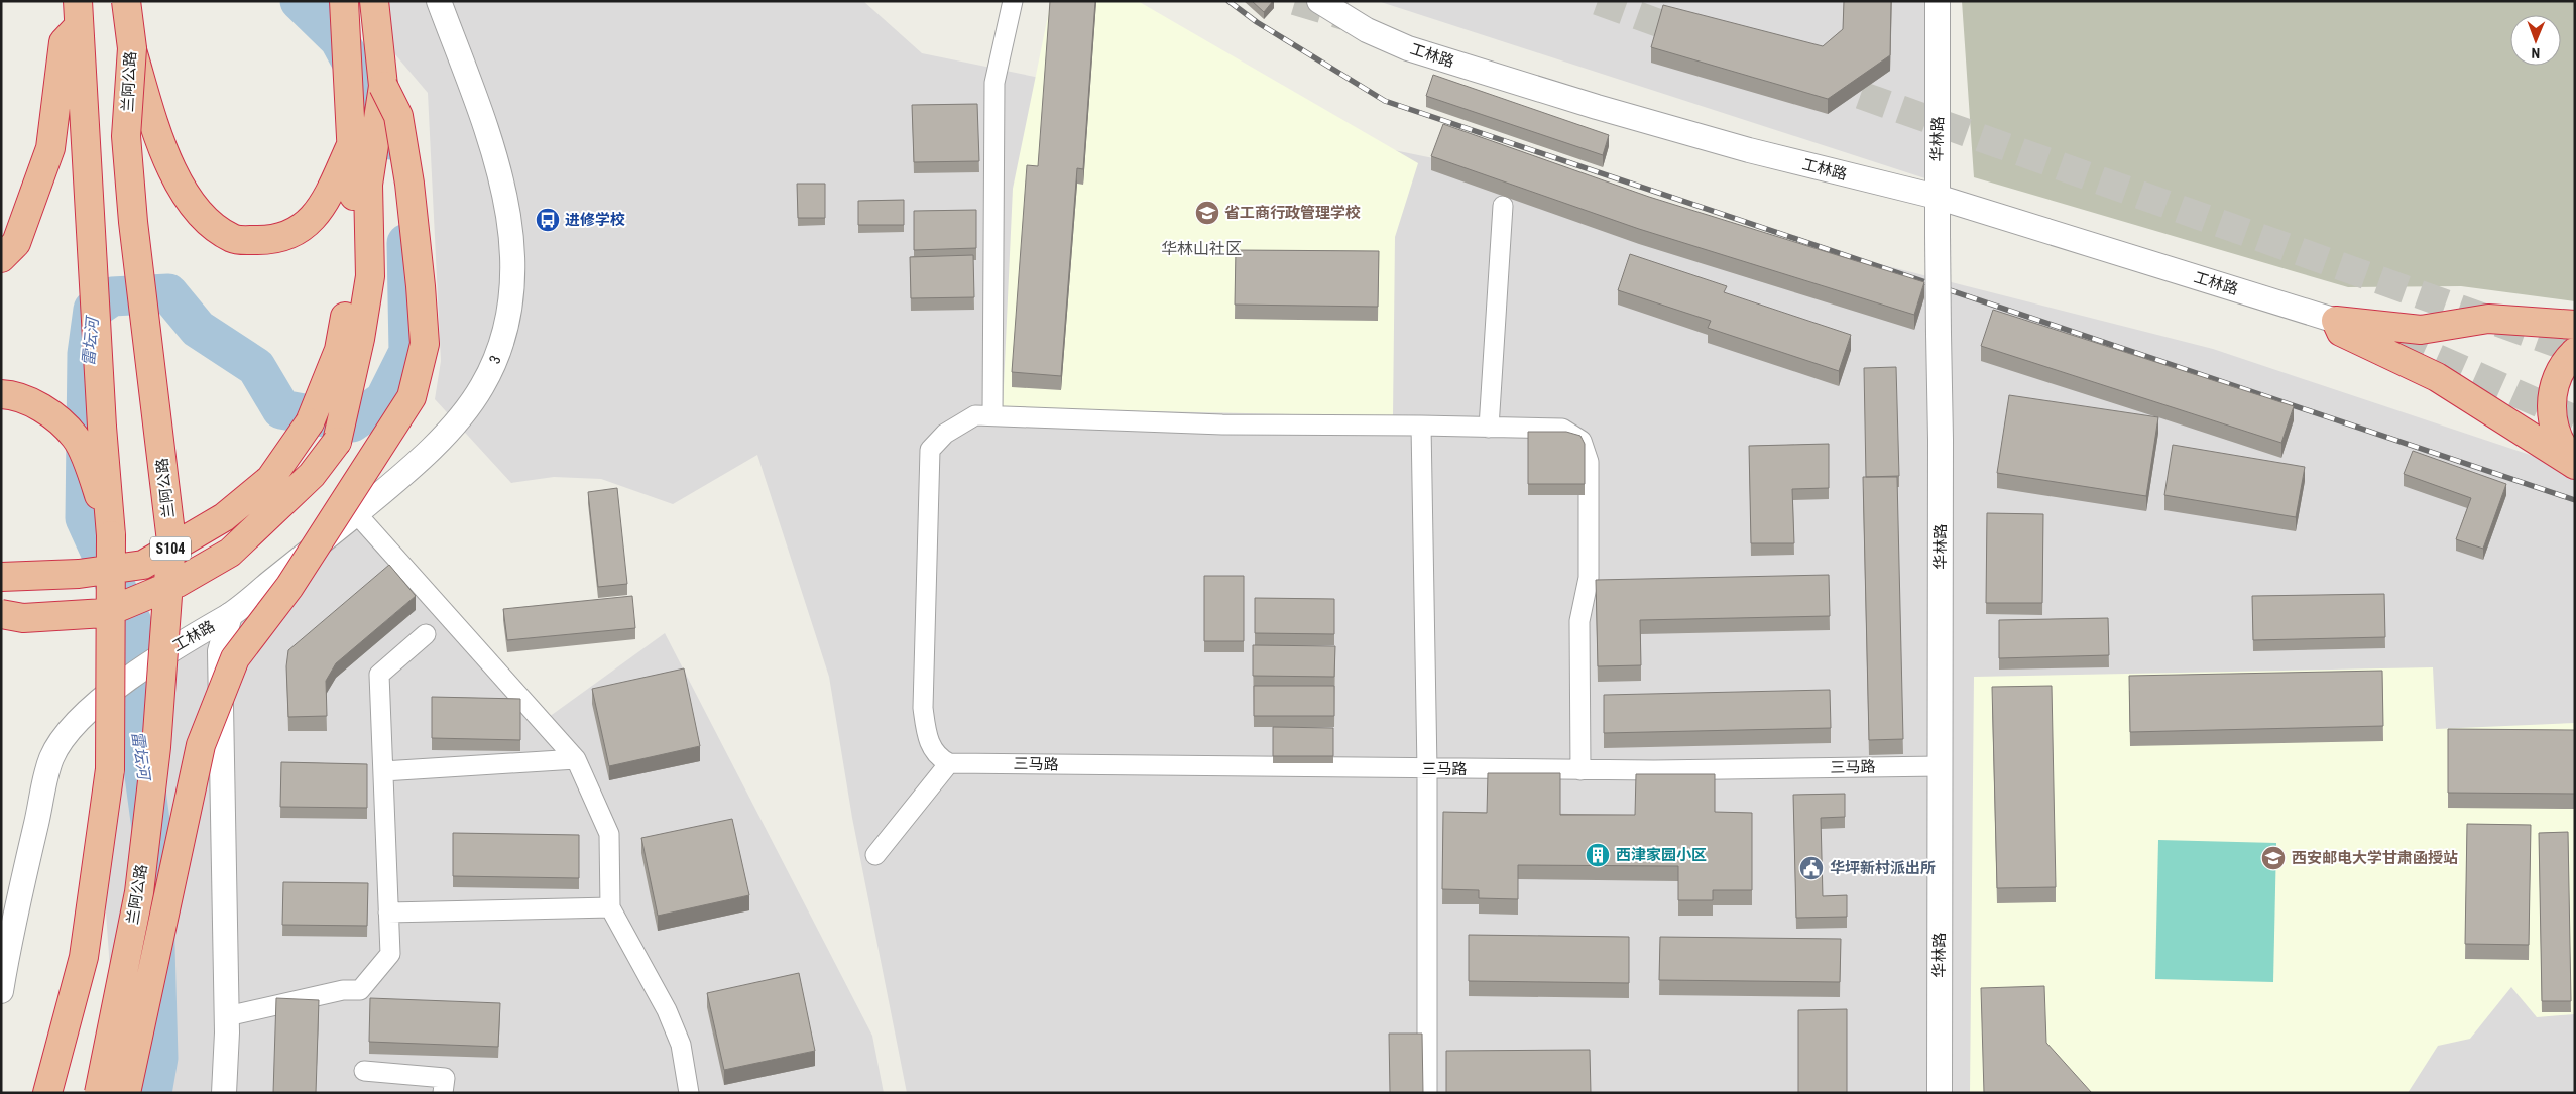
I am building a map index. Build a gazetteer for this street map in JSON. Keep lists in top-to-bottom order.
{
  "streets": {
    "highway": ["兰阿公路", "S104"],
    "street": [
      "工林路",
      "华林路",
      "3",
      "三马路"
    ]
  },
  "crossings": [
    ["工林路", "华林路"],
    ["工林路", "3"],
    ["华林路", "三马路"]
  ],
  "districts": ["华林山社区"],
  "water": ["雷坛河"],
  "places": {
    "school or university": ["省工商行政管理学校", "西安邮电大学甘肃函授站"],
    "bus stop": ["进修学校"],
    "building": ["西津家园小区"],
    "public building": ["华坪新村派出所"]
  },
  "north": "bottom"
}
